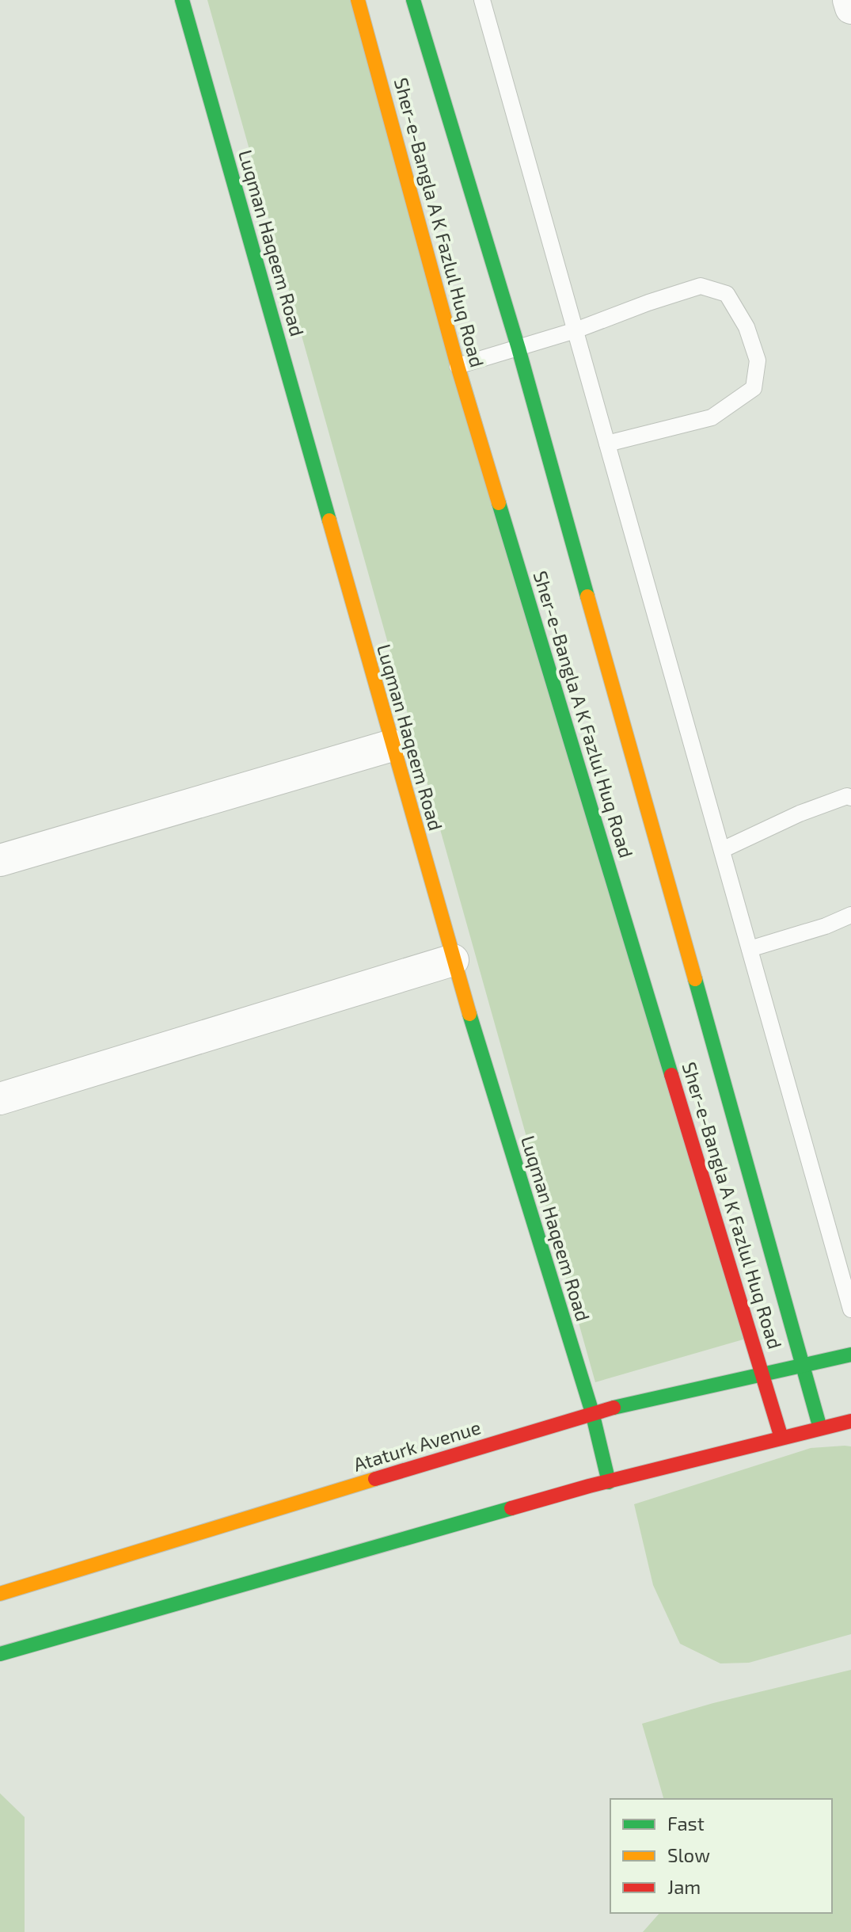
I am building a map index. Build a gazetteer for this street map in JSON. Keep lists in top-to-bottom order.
{
  "streets": {
    "street": ["Sher-e-Bangla A K Fazlul Huq Road", "Luqman Haqeem Road", "Ataturk Avenue"]
  },
  "crossings": [
    ["Sher-e-Bangla A K Fazlul Huq Road", "Ataturk Avenue"],
    ["Luqman Haqeem Road", "Ataturk Avenue"]
  ],
  "legend": ["Fast", "Slow", "Jam"]
}
